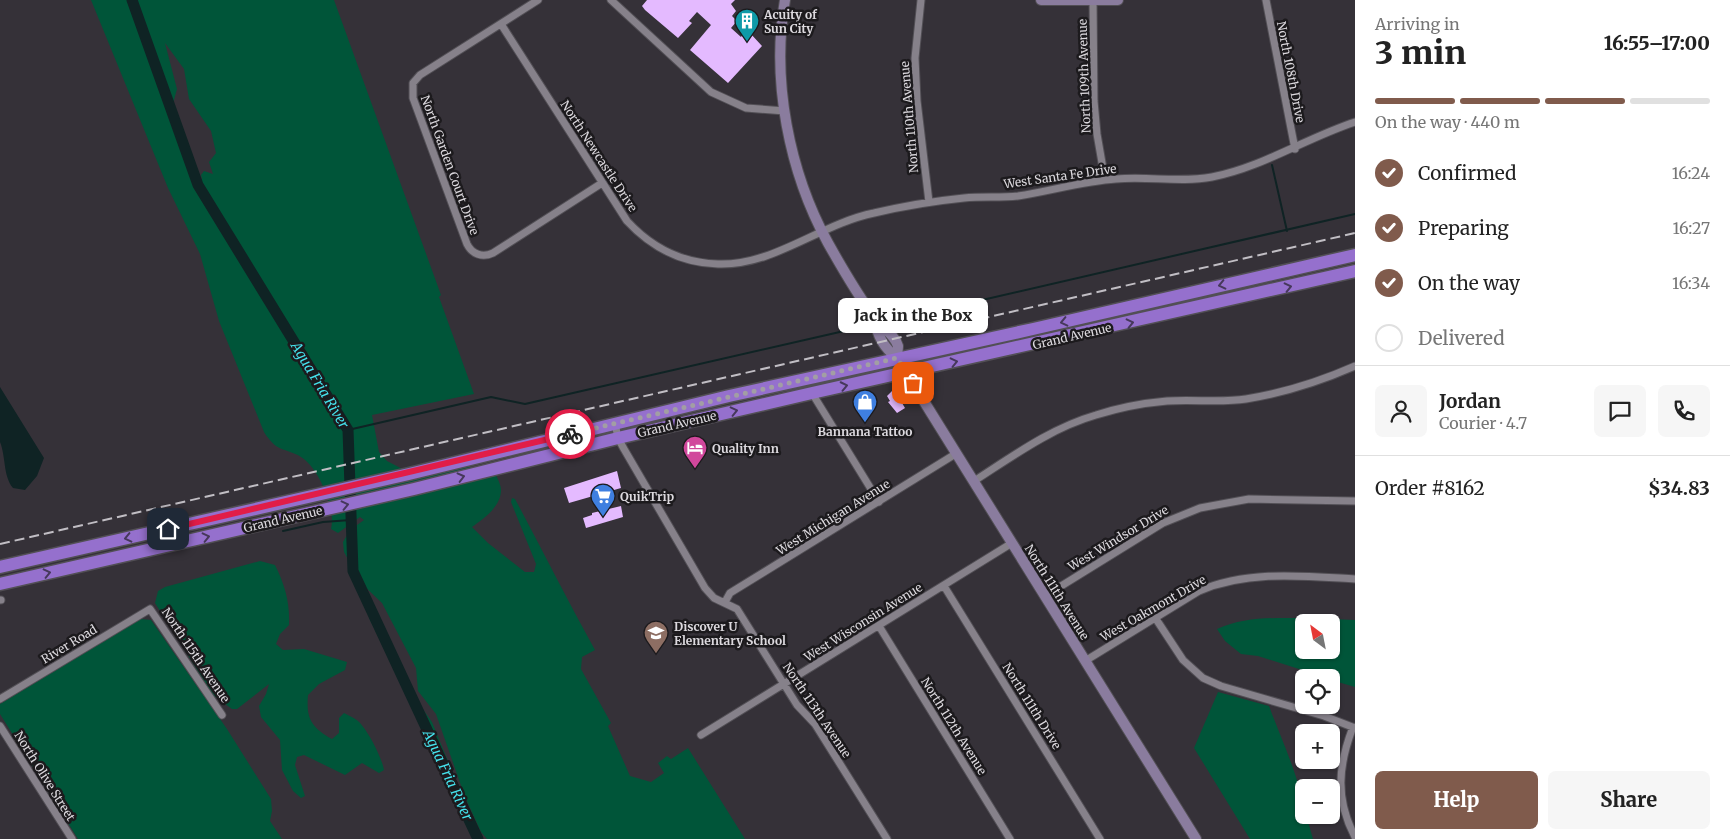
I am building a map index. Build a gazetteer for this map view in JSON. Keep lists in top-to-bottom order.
{
  "streets": {
    "highway": ["Grand Avenue"],
    "street": [
      "North 108th Drive",
      "North 109th Avenue",
      "North 110th Avenue",
      "North Newcastle Drive",
      "North Garden Court Drive",
      "West Santa Fe Drive",
      "West Michigan Avenue",
      "West Windsor Drive",
      "North 111th Avenue",
      "West Oakmont Drive",
      "West Wisconsin Avenue",
      "River Road",
      "North 115th Avenue",
      "North 111th Drive",
      "North 113th Avenue",
      "North 112th Avenue",
      "North Olive Street"
    ]
  },
  "crossings": [
    ["North 108th Drive", "West Santa Fe Drive"],
    ["North 109th Avenue", "West Santa Fe Drive"],
    ["North 110th Avenue", "West Santa Fe Drive"],
    ["North Newcastle Drive", "North Garden Court Drive"],
    ["North Newcastle Drive", "West Santa Fe Drive"],
    ["North Newcastle Drive", "North 111th Avenue"],
    ["West Santa Fe Drive", "North 111th Avenue"],
    ["Grand Avenue", "North 111th Avenue"],
    ["Grand Avenue", "North 113th Avenue"],
    ["West Michigan Avenue", "North 111th Avenue"],
    ["West Michigan Avenue", "North 113th Avenue"],
    ["West Windsor Drive", "North 111th Avenue"],
    ["North 111th Avenue", "West Oakmont Drive"],
    ["North 111th Avenue", "West Wisconsin Avenue"],
    ["West Wisconsin Avenue", "North 111th Drive"],
    ["West Wisconsin Avenue", "North 113th Avenue"],
    ["West Wisconsin Avenue", "North 112th Avenue"],
    ["River Road", "North 115th Avenue"]
  ],
  "water": ["Agua Fria River"],
  "places": {
    "building": ["Acuity of Sun City"],
    "other": ["Jack in the Box"],
    "shop": ["Bannana Tattoo"],
    "hotel": ["Quality Inn"],
    "supermarket": ["QuikTrip"],
    "school or university": ["Discover U Elementary School"]
  },
  "north": "top left",
  "page": {
    "heading": ["3 min", "Arriving in", "16:55–17:00"],
    "panel": [
      "Jordan",
      "Courier · 4.7",
      "Order #8162",
      "$34.83"
    ],
    "bar": "On the way · 440 m",
    "list": [
      ["Confirmed", "16:24"],
      ["Preparing", "16:27"],
      ["On the way", "16:34"],
      "Delivered"
    ],
    "bubble": "Jack in the Box",
    "map_buttons": ["+", "−"],
    "buttons": ["Help", "Share"]
  }
}
